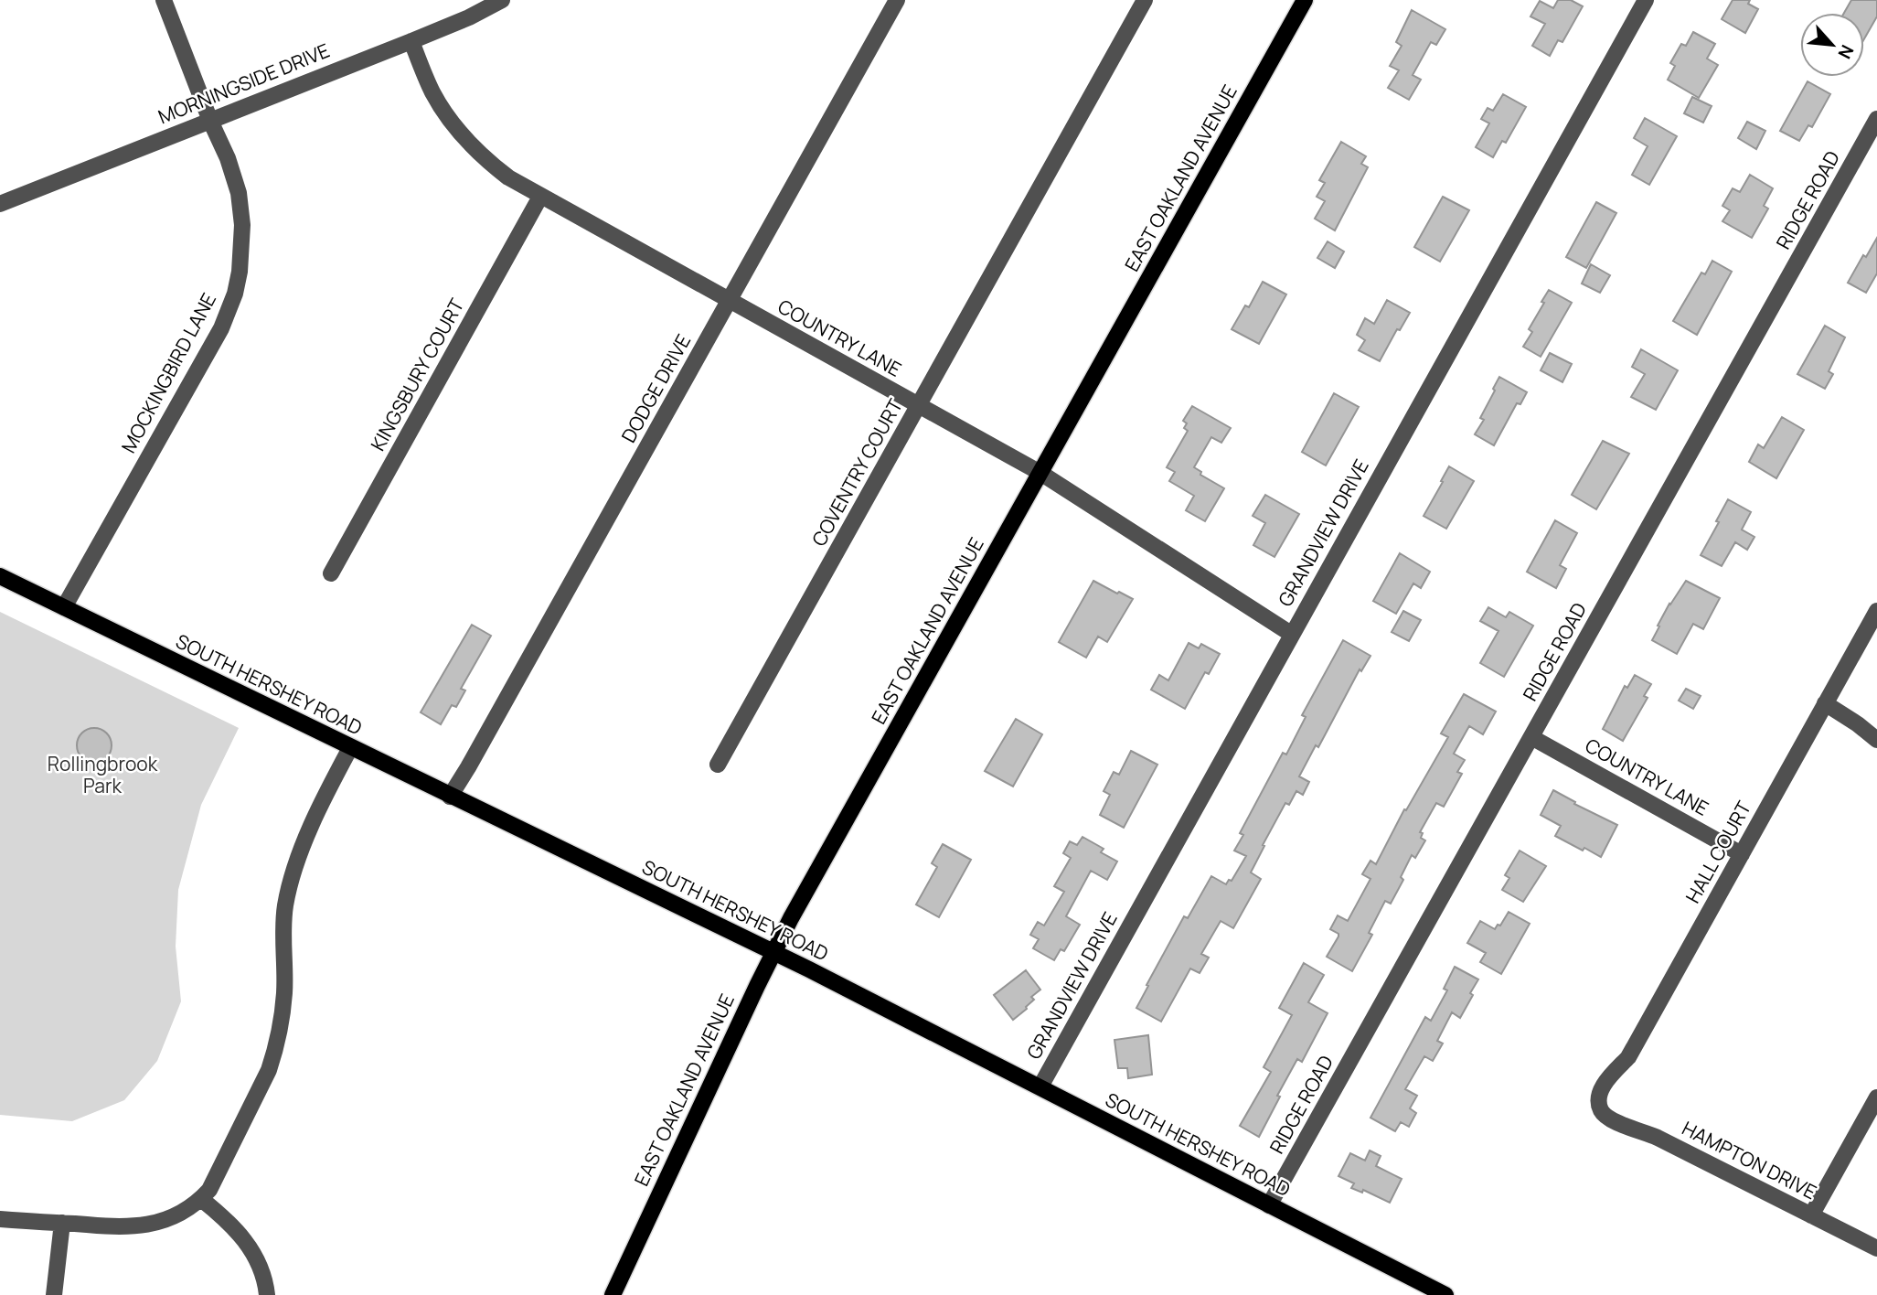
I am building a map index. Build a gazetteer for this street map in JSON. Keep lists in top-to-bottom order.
{
  "streets": {
    "main road": ["EAST OAKLAND AVENUE", "SOUTH HERSHEY ROAD"],
    "street": [
      "MORNINGSIDE DRIVE",
      "RIDGE ROAD",
      "COUNTRY LANE",
      "MOCKINGBIRD LANE",
      "KINGSBURY COURT",
      "DODGE DRIVE",
      "COVENTRY COURT",
      "GRANDVIEW DRIVE",
      "HALL COURT",
      "HAMPTON DRIVE"
    ]
  },
  "crossings": [
    ["MORNINGSIDE DRIVE", "COUNTRY LANE"],
    ["MORNINGSIDE DRIVE", "MOCKINGBIRD LANE"],
    ["EAST OAKLAND AVENUE", "COUNTRY LANE"],
    ["EAST OAKLAND AVENUE", "SOUTH HERSHEY ROAD"],
    ["RIDGE ROAD", "COUNTRY LANE"],
    ["RIDGE ROAD", "SOUTH HERSHEY ROAD"],
    ["COUNTRY LANE", "KINGSBURY COURT"],
    ["COUNTRY LANE", "DODGE DRIVE"],
    ["COUNTRY LANE", "COVENTRY COURT"],
    ["COUNTRY LANE", "GRANDVIEW DRIVE"],
    ["COUNTRY LANE", "HALL COURT"],
    ["MOCKINGBIRD LANE", "SOUTH HERSHEY ROAD"],
    ["DODGE DRIVE", "SOUTH HERSHEY ROAD"],
    ["GRANDVIEW DRIVE", "SOUTH HERSHEY ROAD"],
    ["HALL COURT", "HAMPTON DRIVE"]
  ],
  "parks": ["Rollingbrook Park"],
  "north": "bottom right"
}
